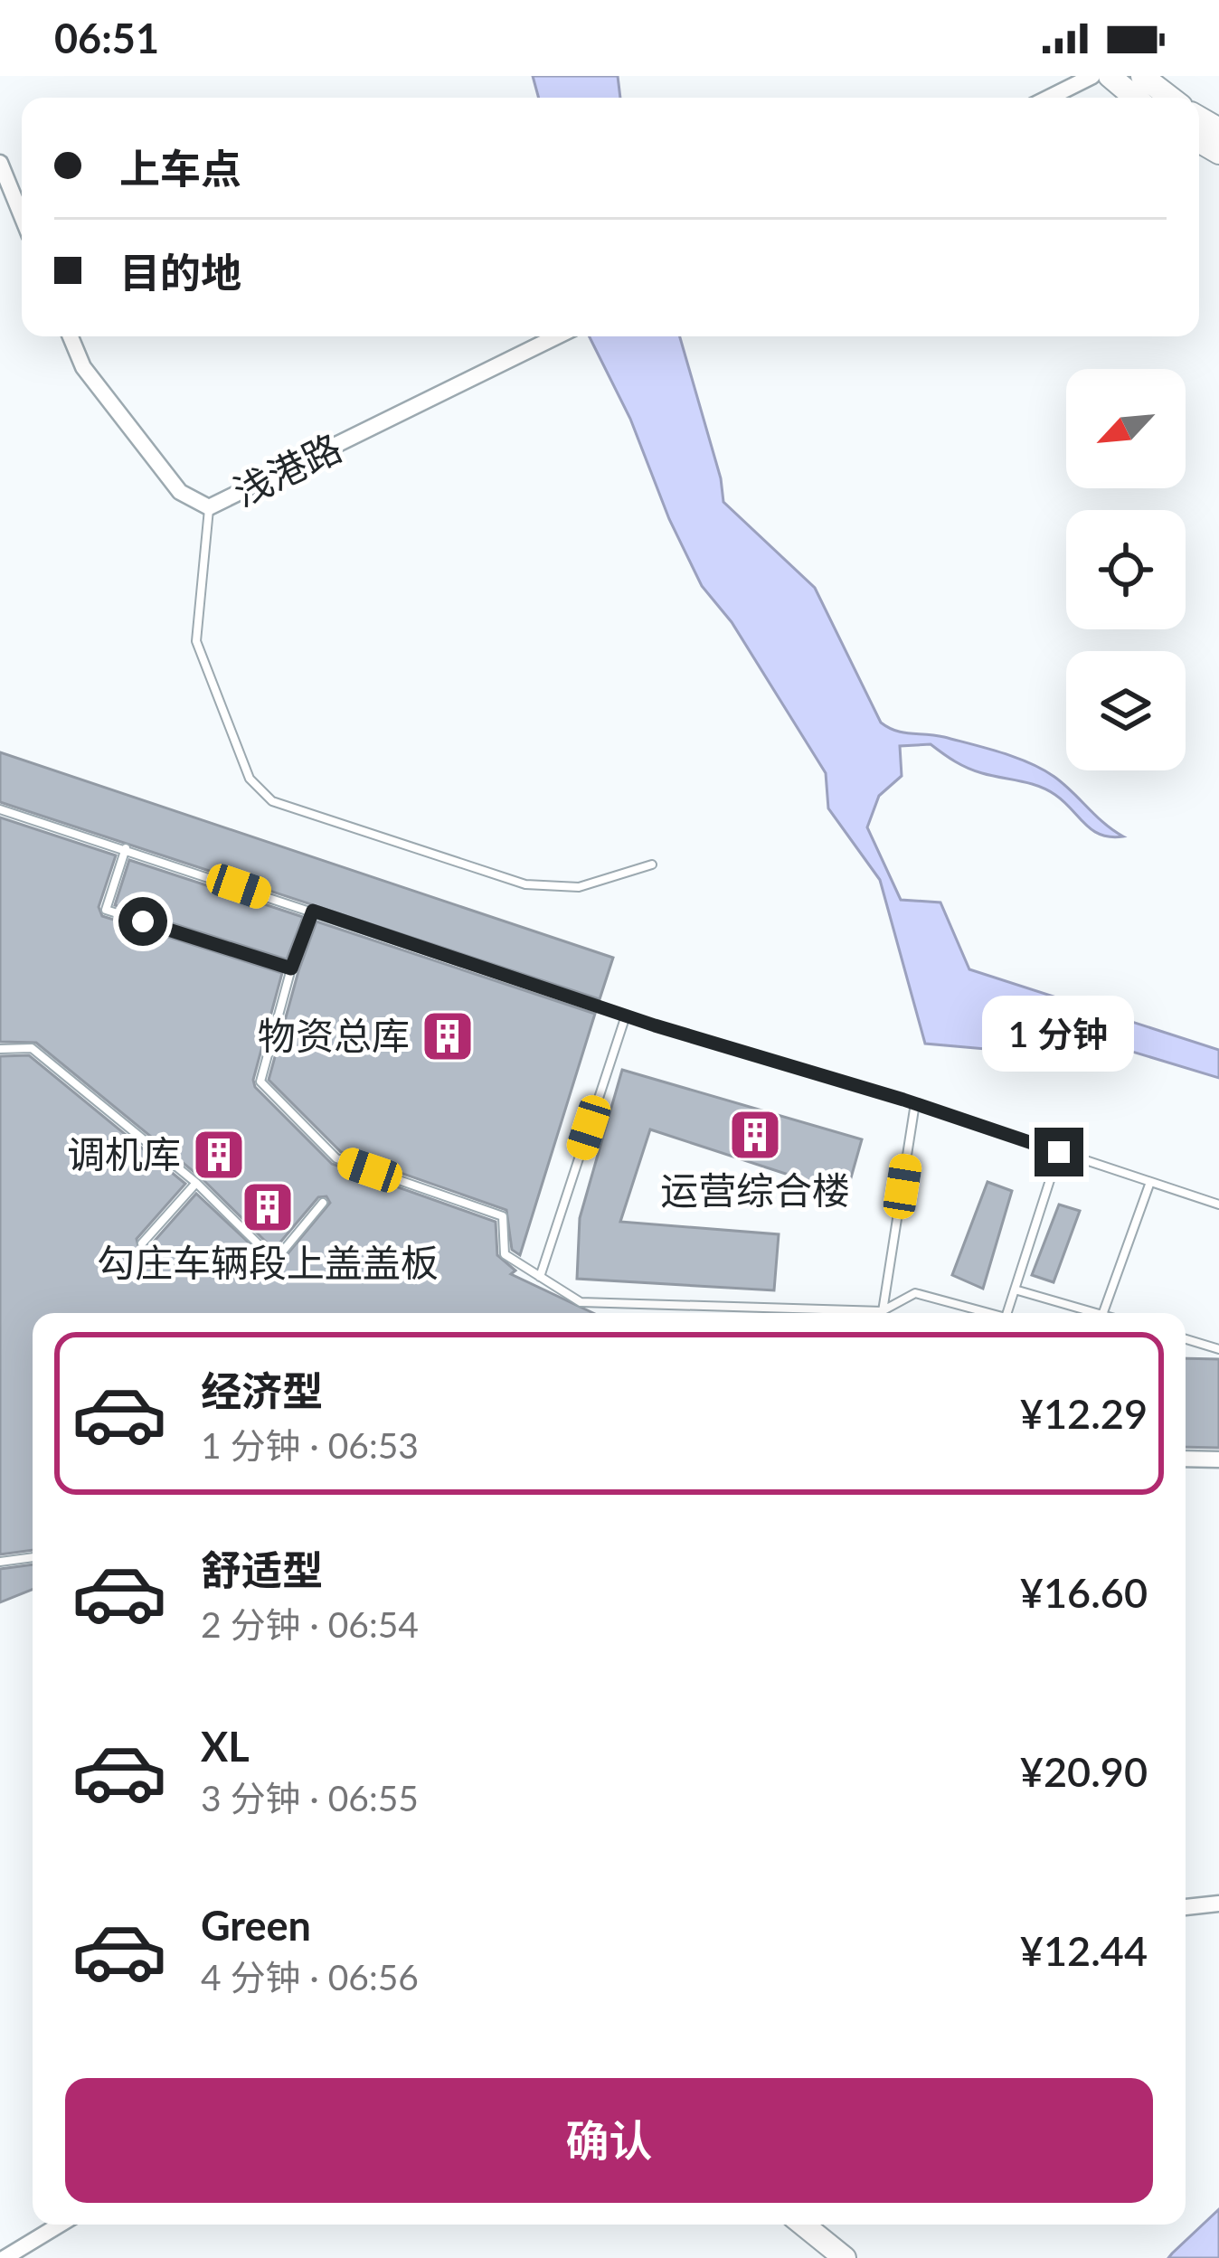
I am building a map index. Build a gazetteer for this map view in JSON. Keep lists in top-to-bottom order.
{
  "streets": {
    "street": ["浅港路"]
  },
  "places": {
    "building": [
      "物资总库",
      "运营综合楼",
      "调机库",
      "勾庄车辆段上盖盖板"
    ]
  },
  "north": "bottom left",
  "page": {
    "status": "06:51",
    "banner": ["上车点", "目的地"],
    "bubble": "1 分钟",
    "list": [
      {
        "name": "经济型",
        "note": "1 分钟 · 06:53",
        "value": "¥12.29"
      },
      {
        "name": "舒适型",
        "note": "2 分钟 · 06:54",
        "value": "¥16.60"
      },
      {
        "name": "XL",
        "note": "3 分钟 · 06:55",
        "value": "¥20.90"
      },
      {
        "name": "Green",
        "note": "4 分钟 · 06:56",
        "value": "¥12.44"
      }
    ],
    "buttons": "确认"
  }
}
